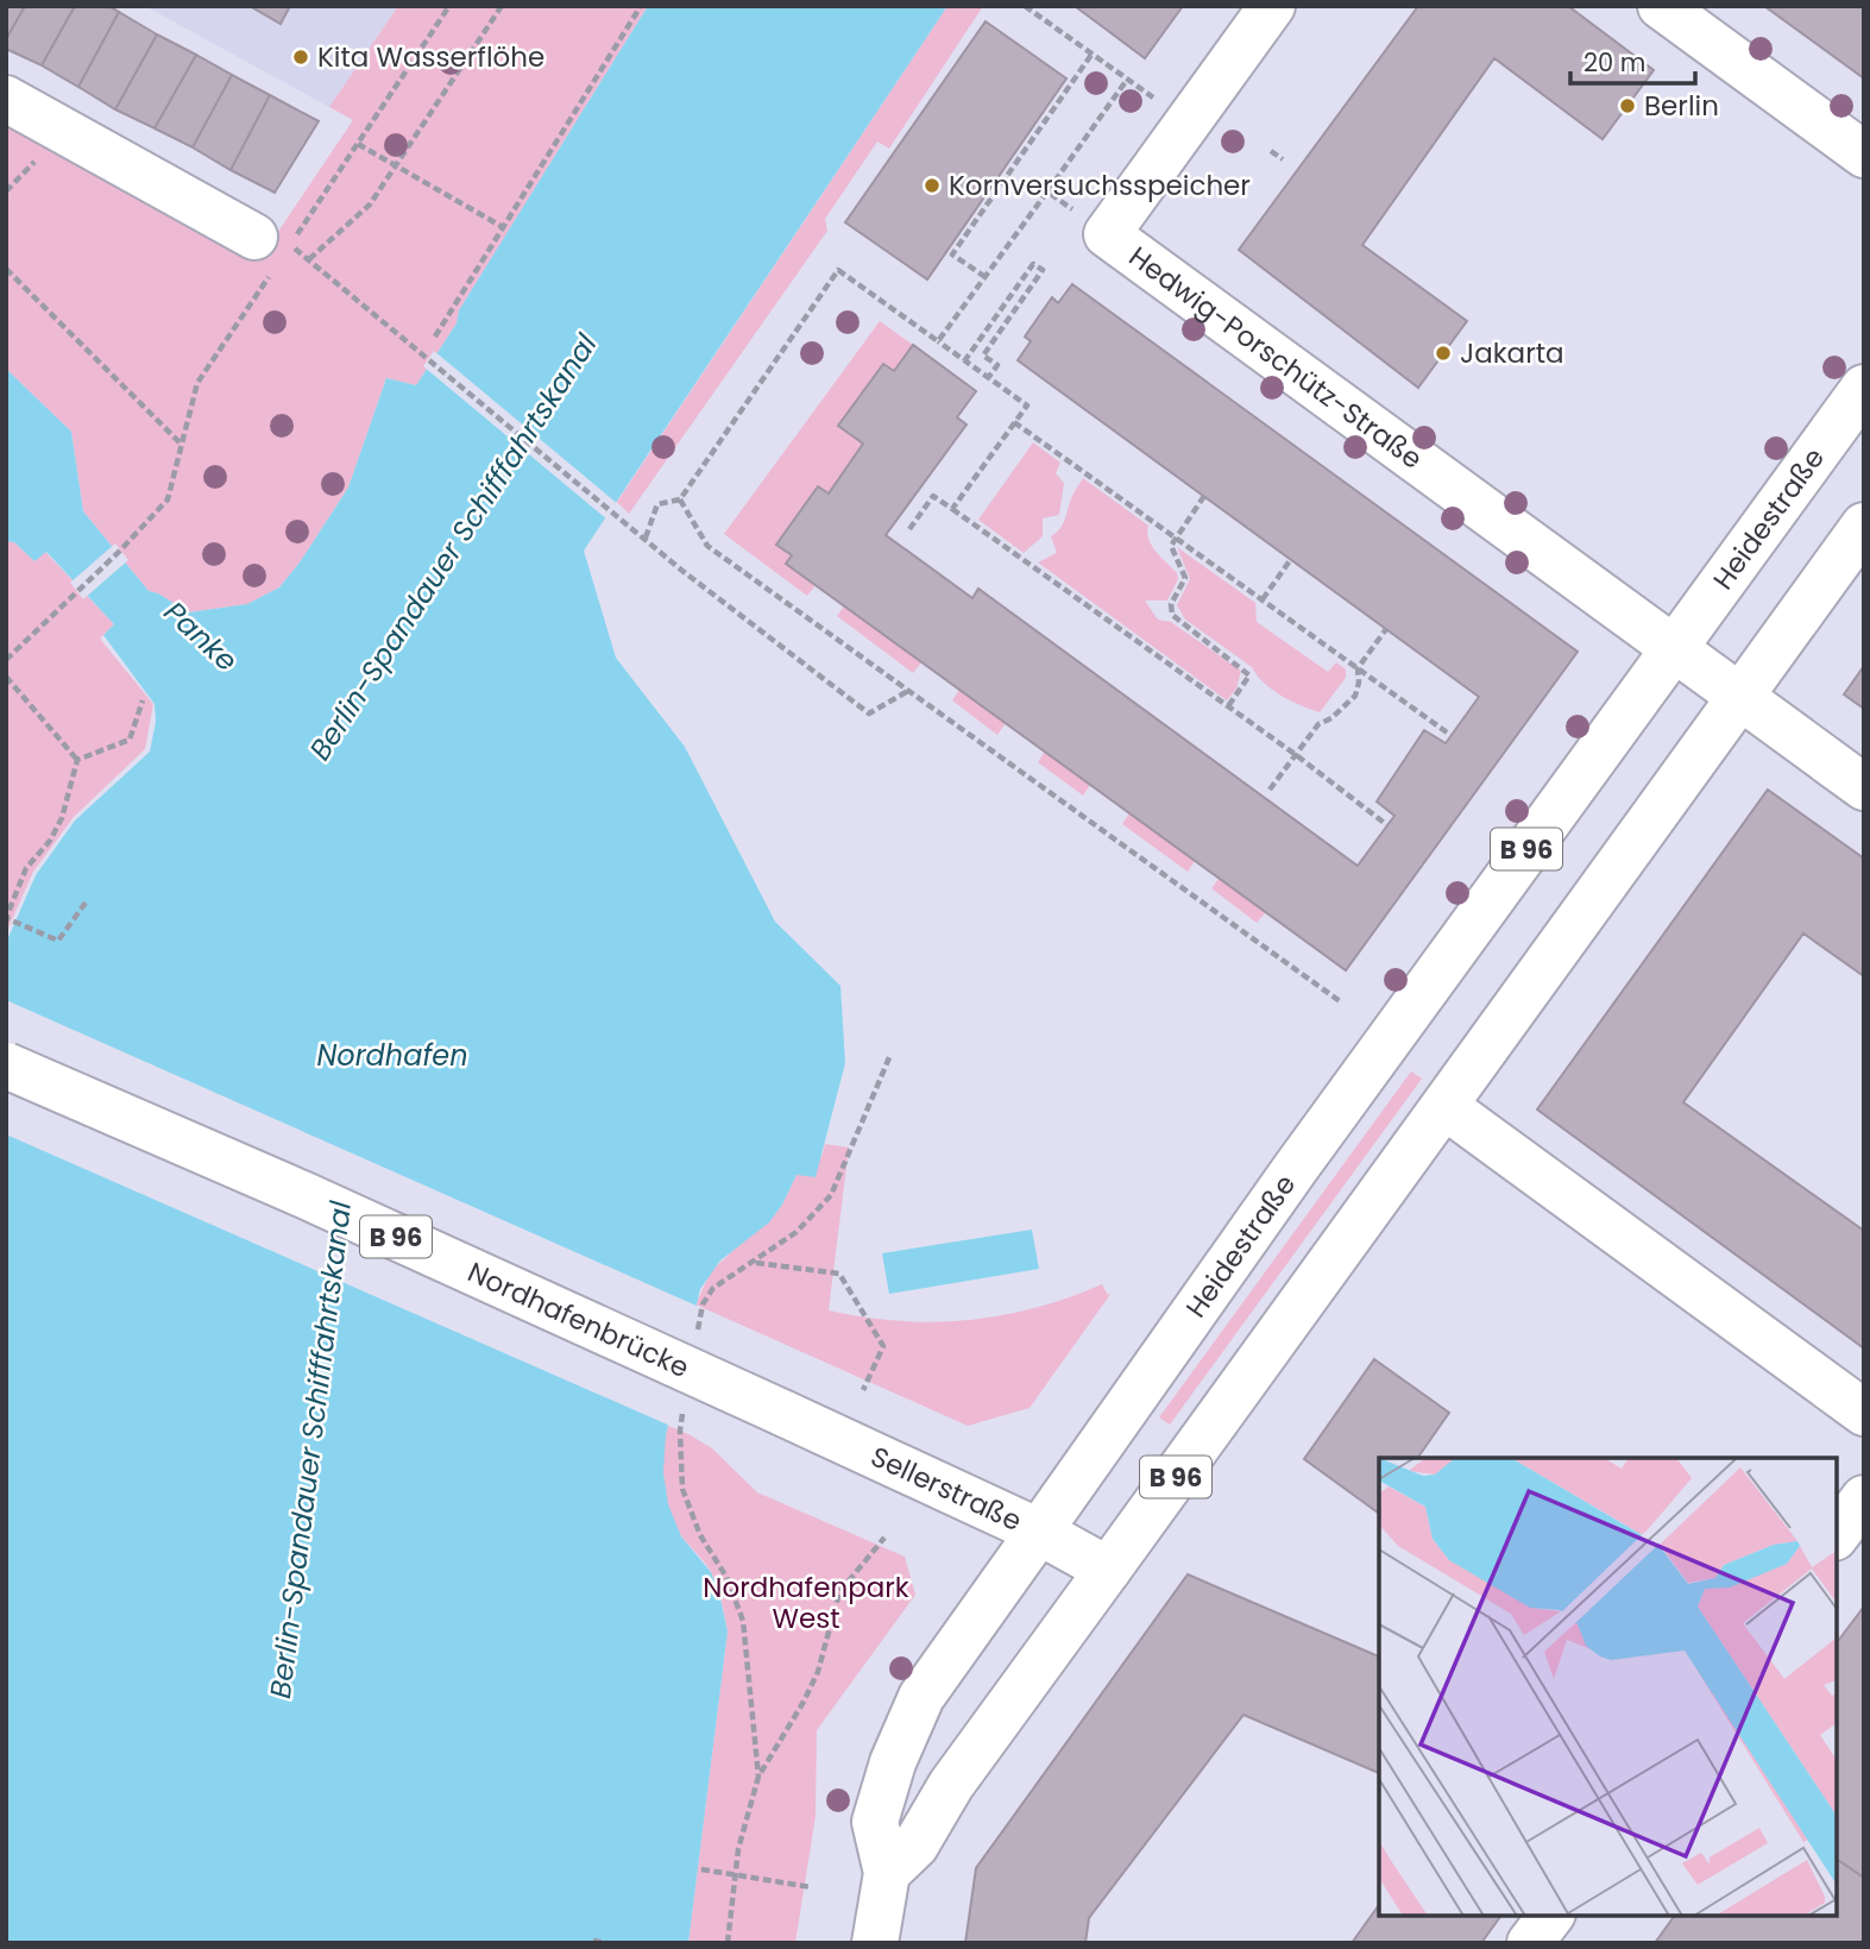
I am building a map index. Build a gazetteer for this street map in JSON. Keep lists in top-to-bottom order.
{
  "streets": {
    "main road": [
      "Hedwig-Porschütz-Straße",
      "Heidestraße",
      "B 96",
      "Nordhafenbrücke",
      "Sellerstraße"
    ]
  },
  "crossings": [
    ["Hedwig-Porschütz-Straße", "Heidestraße"],
    ["Heidestraße", "Sellerstraße"],
    ["B 96", "Sellerstraße"],
    ["Nordhafenbrücke", "Sellerstraße"]
  ],
  "water": ["Berlin-Spandauer Schifffahrtskanal", "Panke", "Nordhafen"],
  "parks": ["Nordhafenpark West"],
  "places": [
    "Kita Wasserflöhe",
    "Berlin",
    "Kornversuchsspeicher",
    "Jakarta"
  ],
  "scale_bar": "20 m"
}
